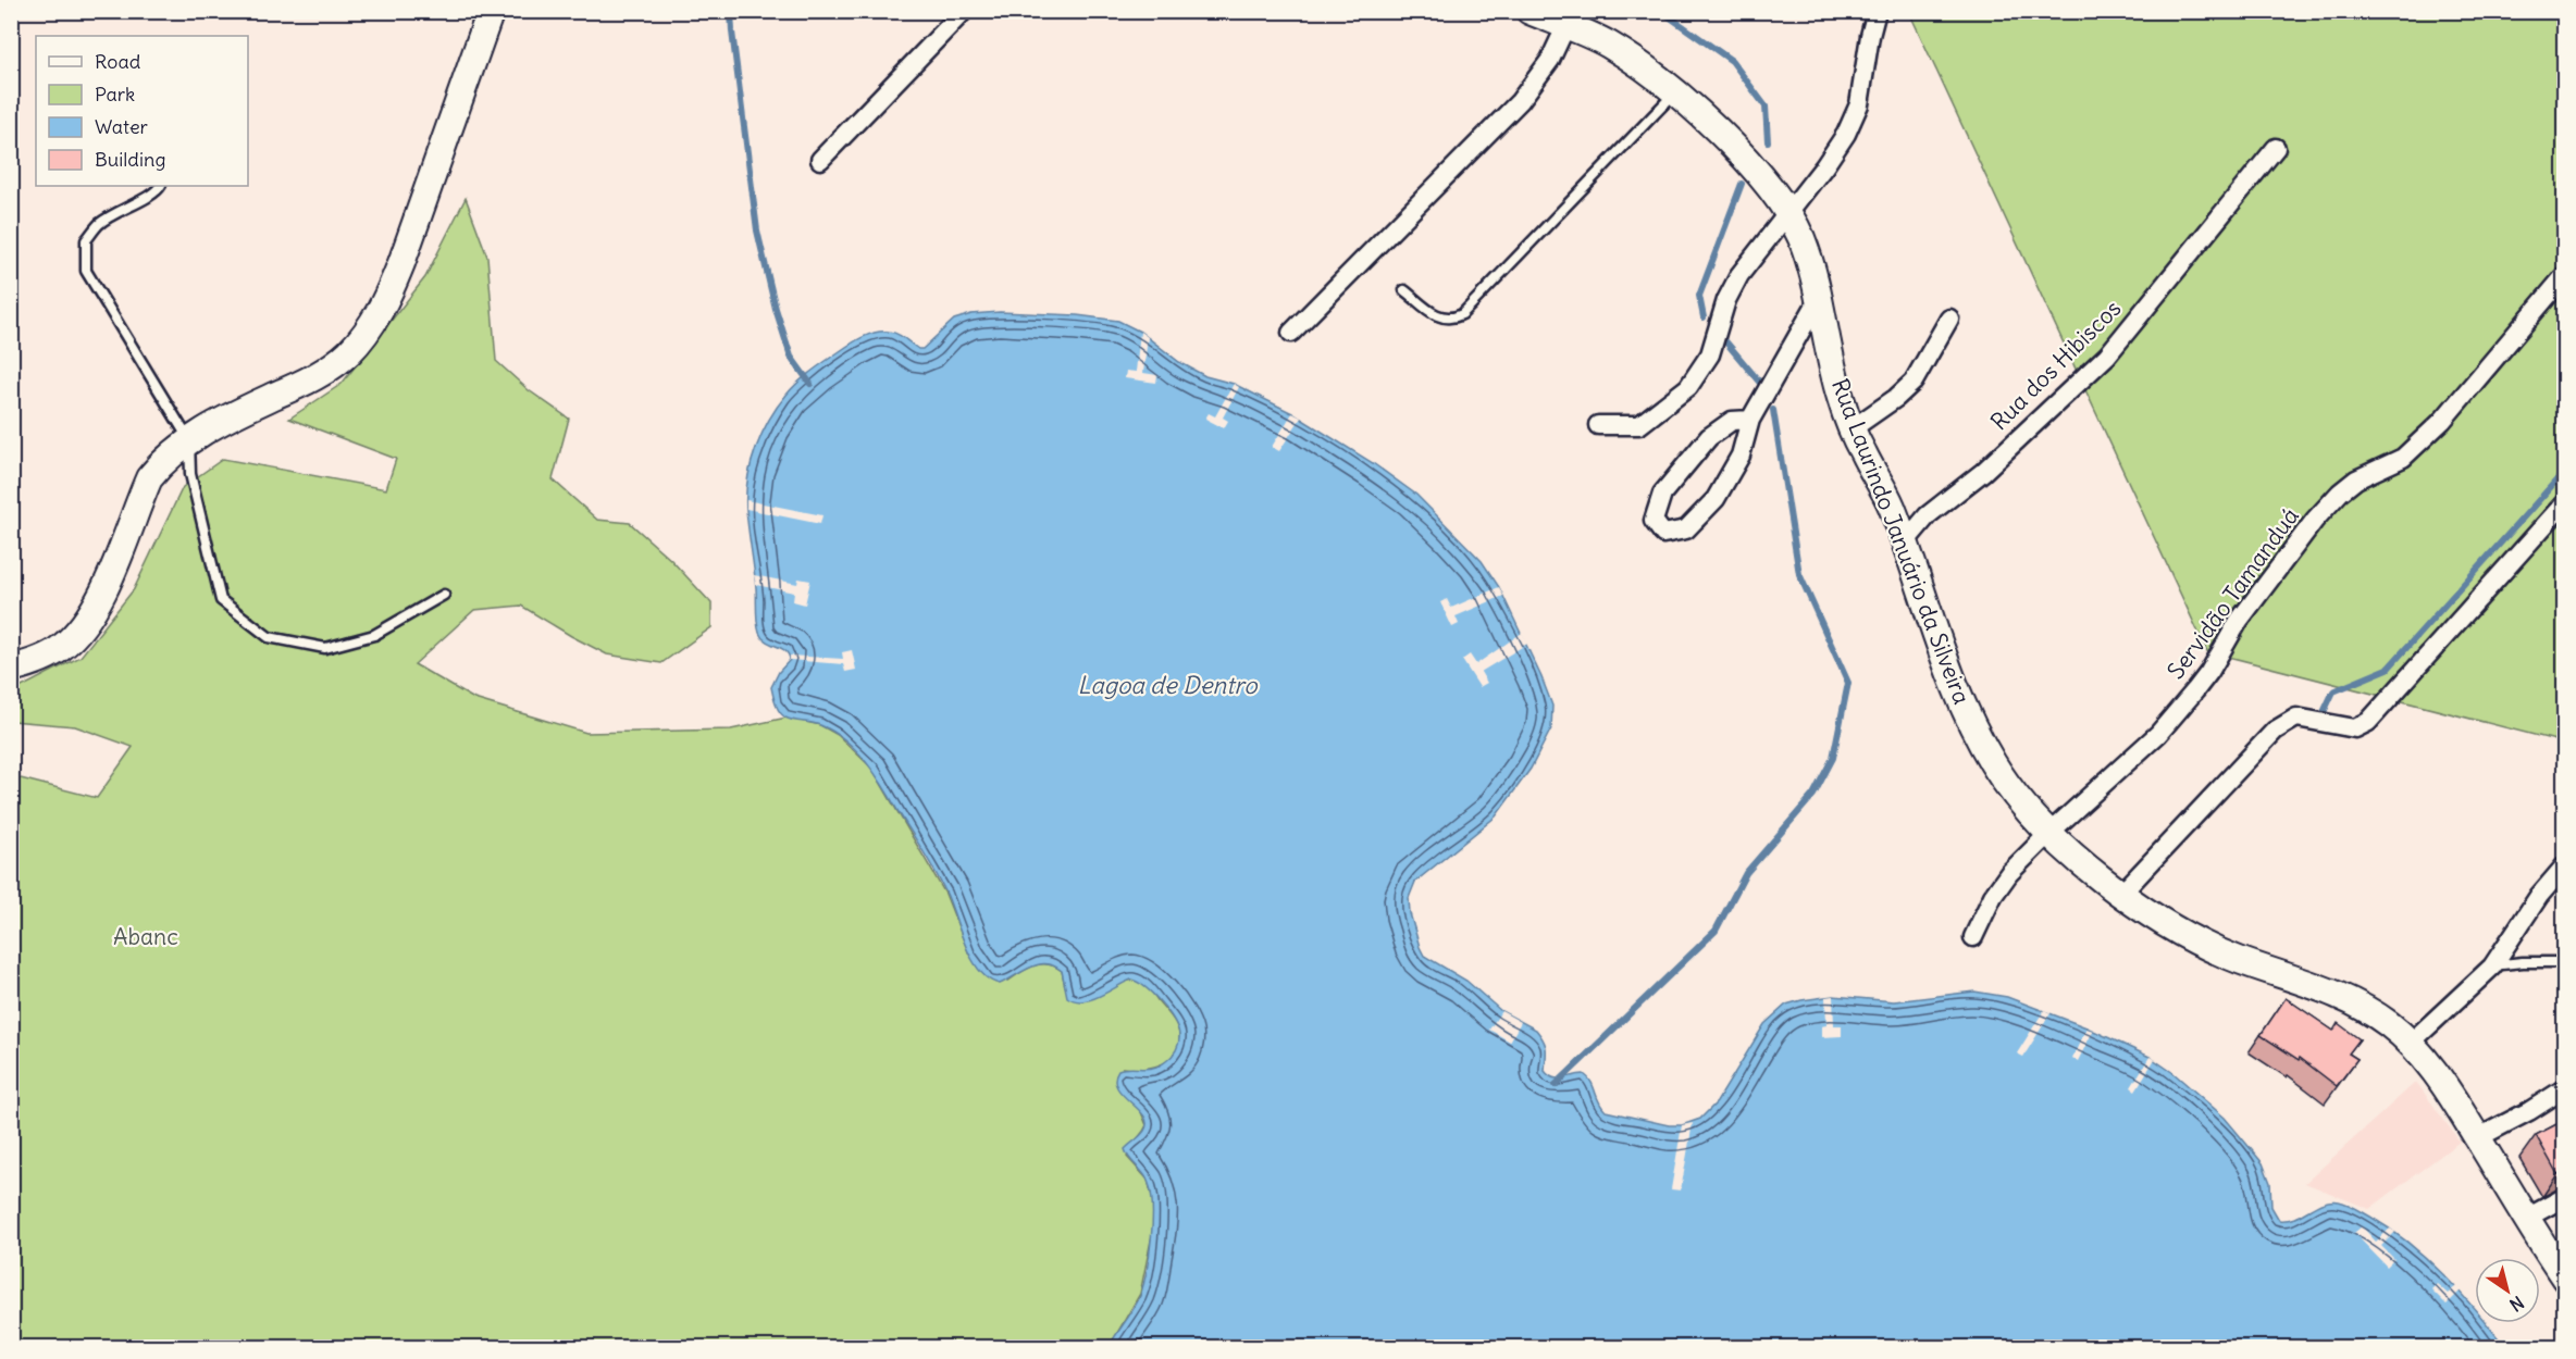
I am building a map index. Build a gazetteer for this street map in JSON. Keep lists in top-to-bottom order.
{
  "streets": {
    "main road": ["Rua Laurindo Januário da Silveira"],
    "street": ["Rua dos Hibiscos", "Servidão Tamanduá"]
  },
  "crossings": [
    ["Rua dos Hibiscos", "Rua Laurindo Januário da Silveira"],
    ["Rua Laurindo Januário da Silveira", "Servidão Tamanduá"]
  ],
  "water": ["Lagoa de Dentro"],
  "parks": ["Abanc"],
  "legend": [
    "Road",
    "Park",
    "Water",
    "Building"
  ],
  "north": "bottom right"
}
